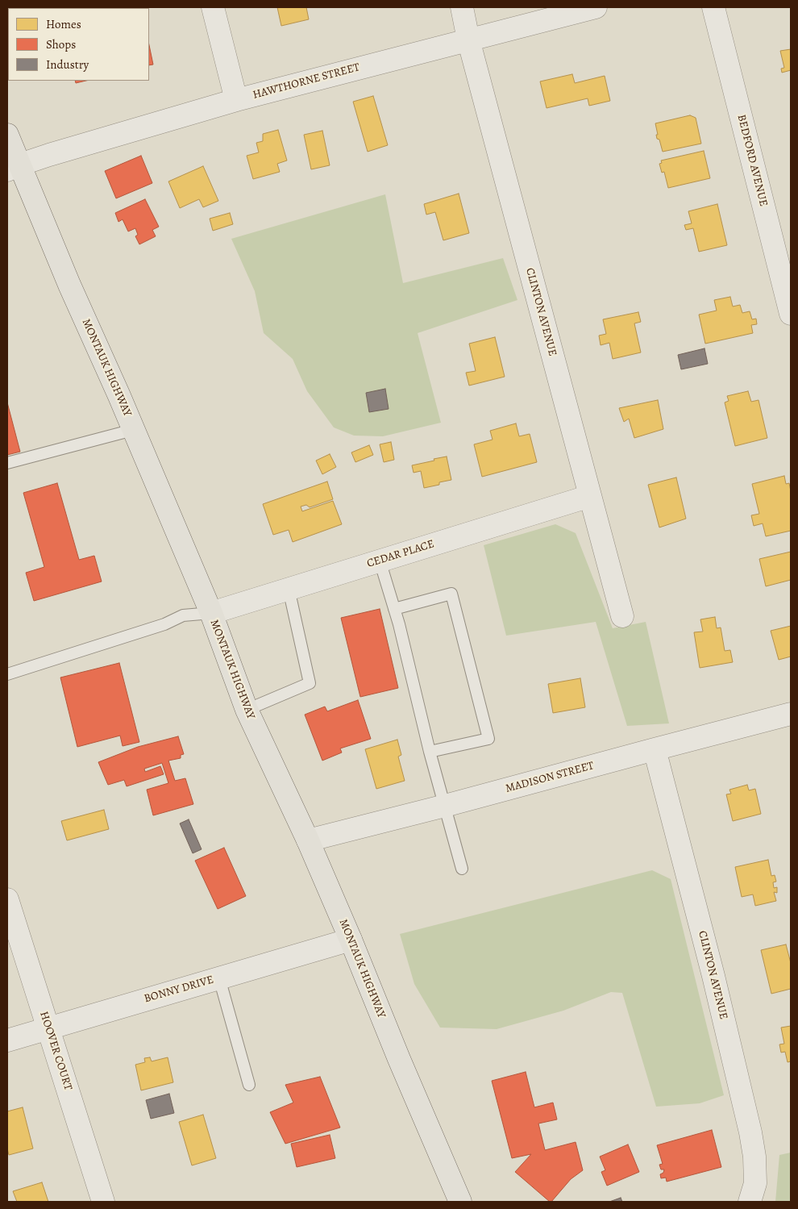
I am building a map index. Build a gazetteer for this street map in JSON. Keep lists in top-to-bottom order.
{
  "streets": {
    "main road": ["MONTAUK HIGHWAY"],
    "street": [
      "HAWTHORNE STREET",
      "BEDFORD AVENUE",
      "CLINTON AVENUE",
      "CEDAR PLACE",
      "MADISON STREET",
      "BONNY DRIVE",
      "HOOVER COURT"
    ]
  },
  "crossings": [
    ["HAWTHORNE STREET", "CLINTON AVENUE"],
    ["HAWTHORNE STREET", "MONTAUK HIGHWAY"],
    ["CLINTON AVENUE", "CEDAR PLACE"],
    ["CLINTON AVENUE", "MADISON STREET"],
    ["MONTAUK HIGHWAY", "CEDAR PLACE"],
    ["MONTAUK HIGHWAY", "MADISON STREET"],
    ["MONTAUK HIGHWAY", "BONNY DRIVE"],
    ["BONNY DRIVE", "HOOVER COURT"]
  ],
  "legend": ["Homes", "Shops", "Industry"]
}
